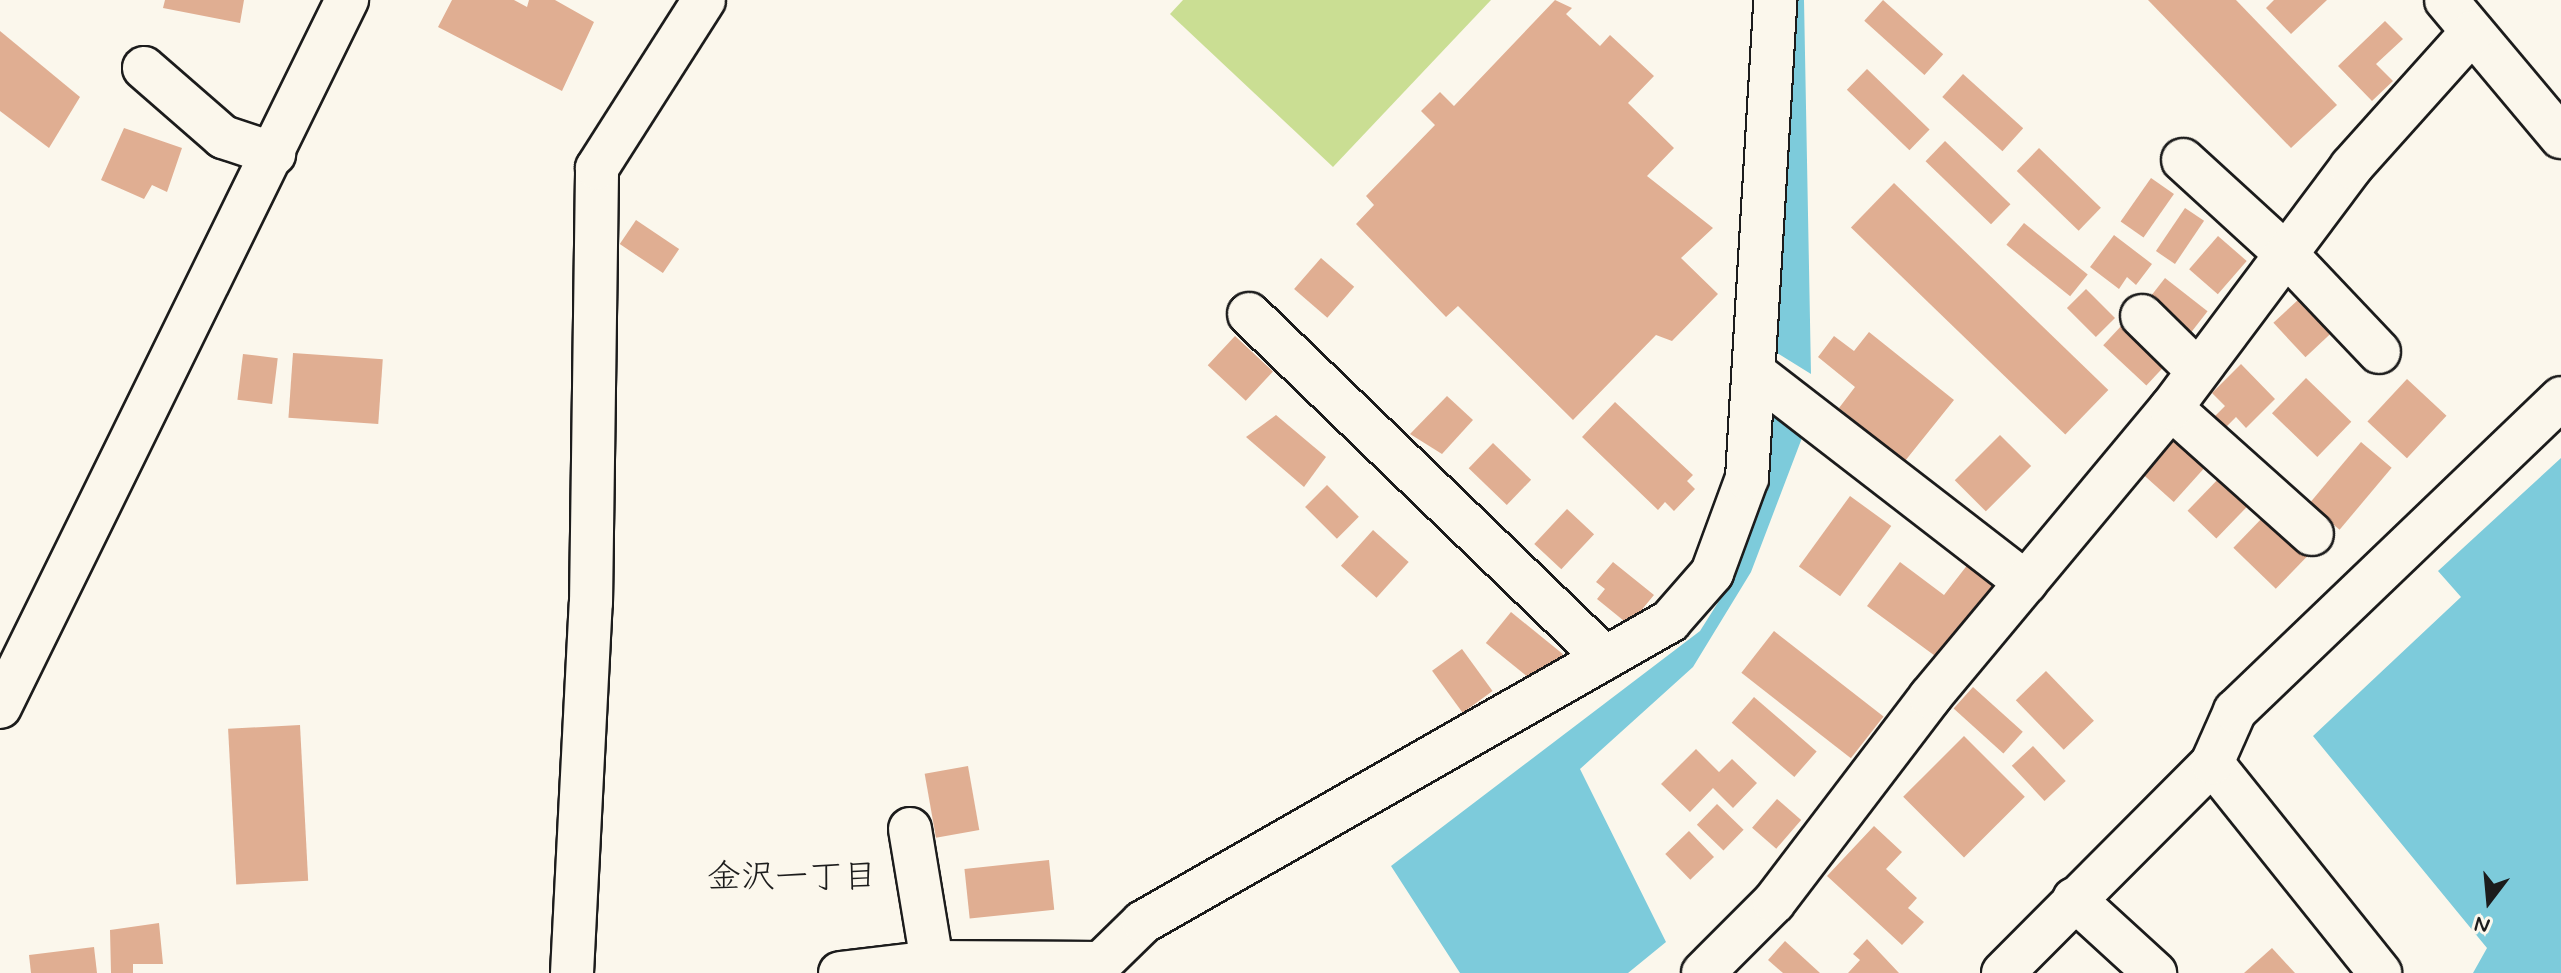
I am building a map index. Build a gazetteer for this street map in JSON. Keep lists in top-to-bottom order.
{
  "districts": ["金沢一丁目"],
  "north": "bottom"
}
